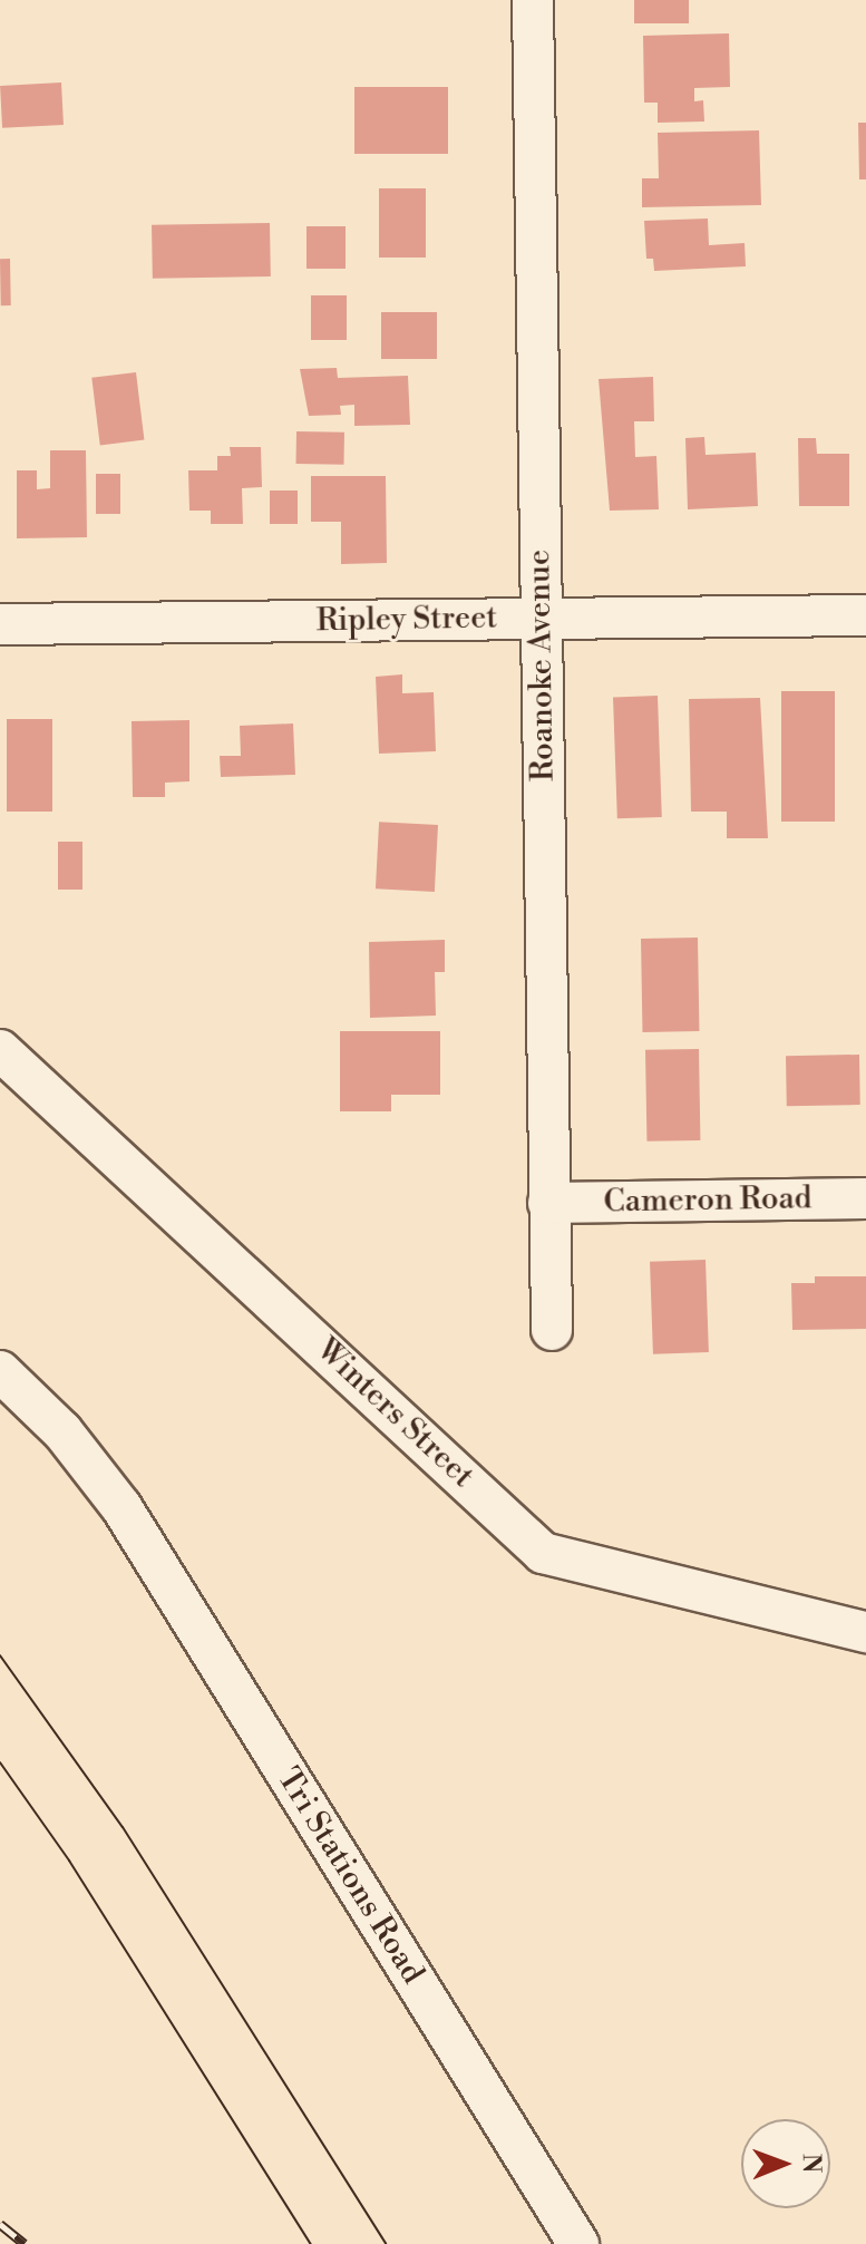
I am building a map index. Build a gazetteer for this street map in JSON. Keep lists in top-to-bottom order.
{
  "streets": {
    "street": [
      "Ripley Street",
      "Roanoke Avenue",
      "Cameron Road",
      "Winters Street",
      "Tri Stations Road"
    ]
  },
  "crossings": [
    ["Ripley Street", "Roanoke Avenue"],
    ["Roanoke Avenue", "Cameron Road"]
  ],
  "north": "right"
}
